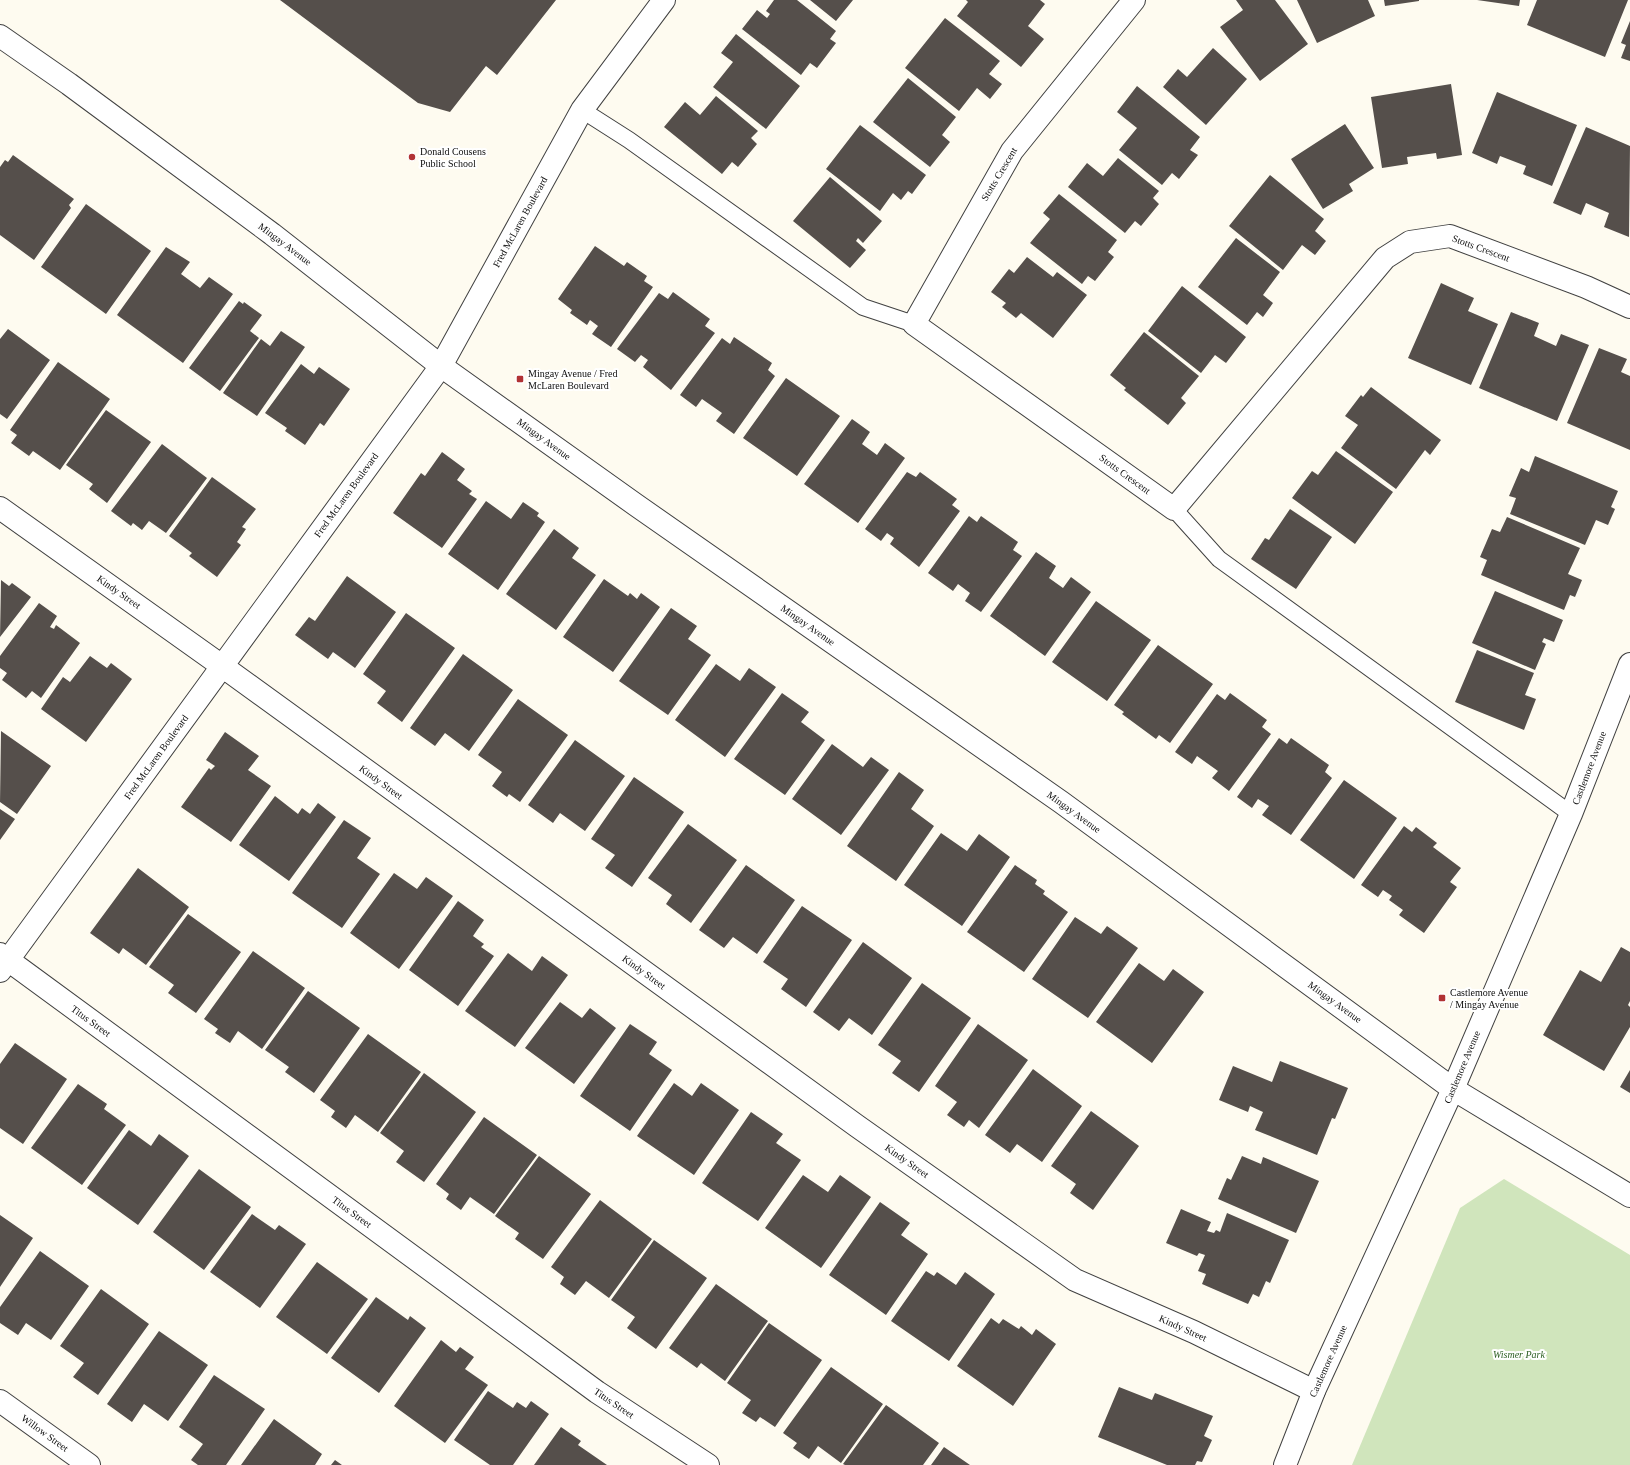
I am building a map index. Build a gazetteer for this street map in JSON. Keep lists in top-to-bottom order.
{
  "streets": {
    "street": [
      "Stotts Crescent",
      "Fred McLaren Boulevard",
      "Mingay Avenue",
      "Kindy Street",
      "Castlemore Avenue",
      "Titus Street",
      "Willow Street"
    ]
  },
  "crossings": [
    ["Fred McLaren Boulevard", "Mingay Avenue"],
    ["Fred McLaren Boulevard", "Kindy Street"],
    ["Fred McLaren Boulevard", "Titus Street"],
    ["Mingay Avenue", "Castlemore Avenue"],
    ["Kindy Street", "Castlemore Avenue"]
  ],
  "parks": ["Wismer Park"],
  "places": {
    "other": ["Donald Cousens Public School"],
    "transit": ["Mingay Avenue / Fred McLaren Boulevard", "Castlemore Avenue / Mingay Avenue"]
  }
}
